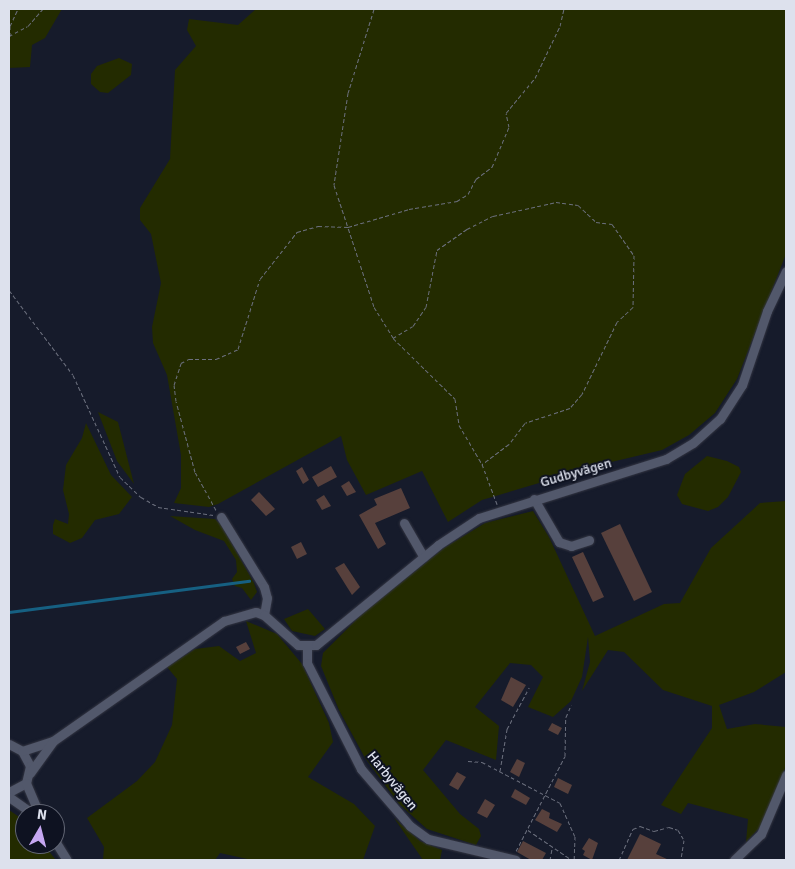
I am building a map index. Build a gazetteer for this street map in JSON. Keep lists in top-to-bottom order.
{
  "streets": {
    "street": ["Gudbyvägen", "Harbyvägen"]
  },
  "crossings": [
    ["Gudbyvägen", "Harbyvägen"]
  ],
  "north": "top"
}
